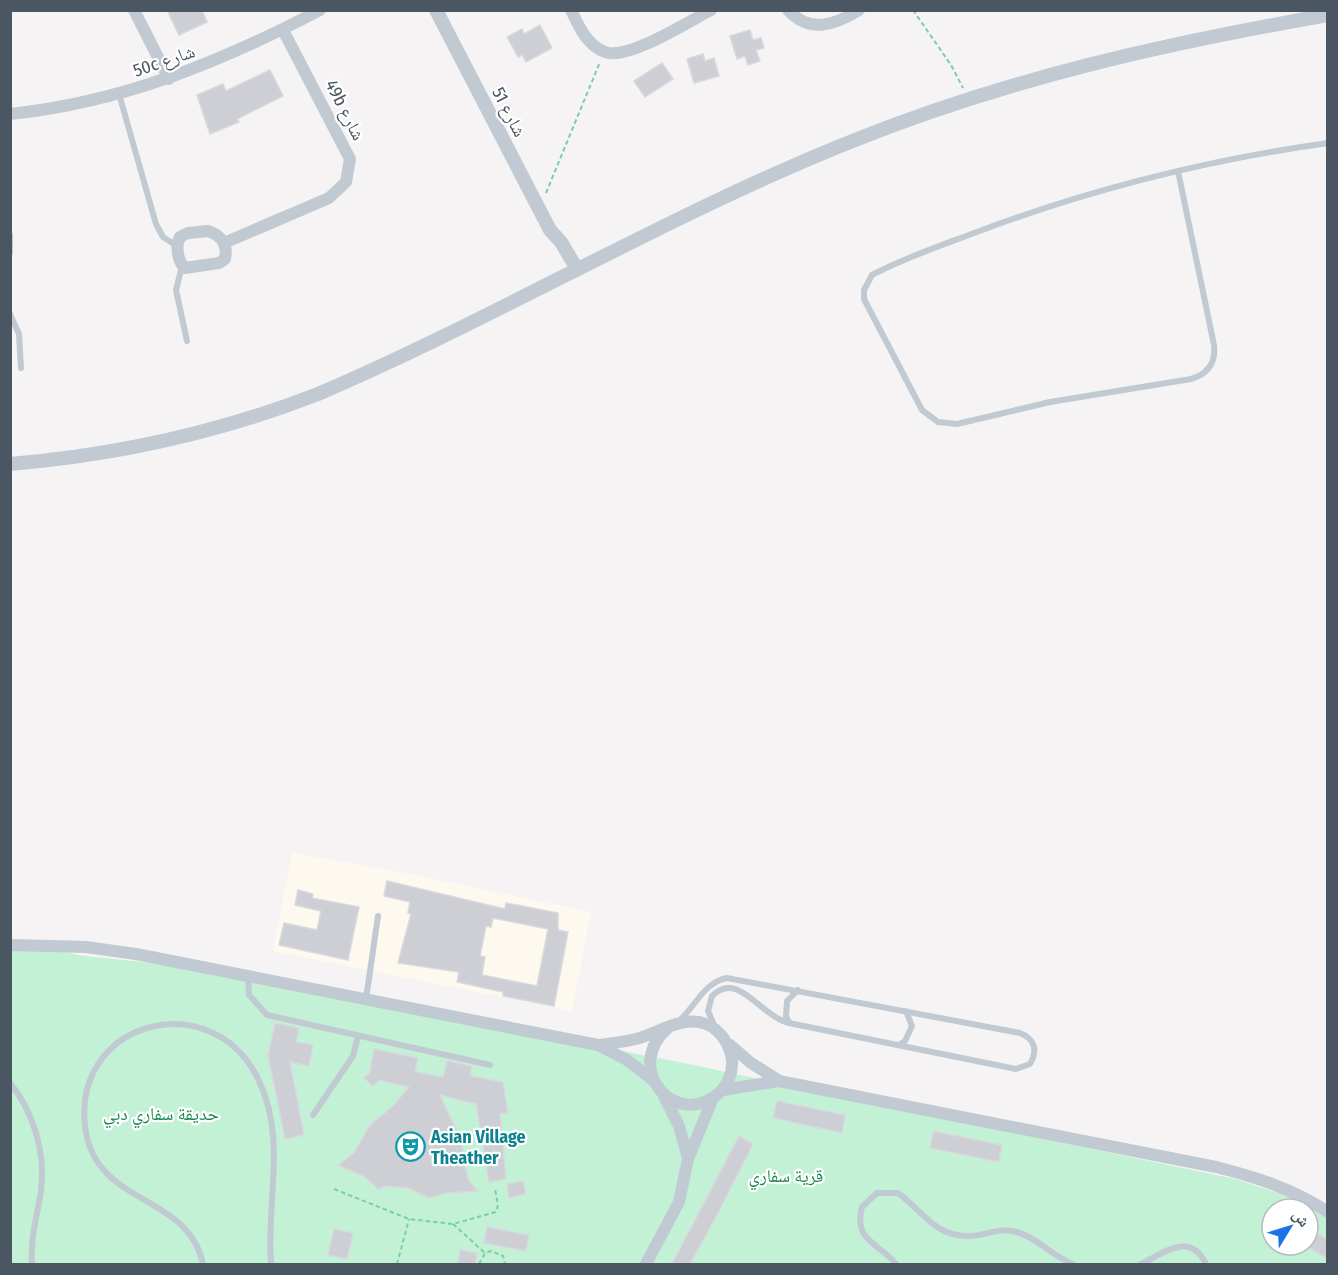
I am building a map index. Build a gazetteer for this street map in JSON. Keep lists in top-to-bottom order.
{
  "streets": {
    "street": ["50c شارع", "49b شارع", "شارع 51"]
  },
  "crossings": [
    ["50c شارع", "49b شارع"]
  ],
  "parks": ["حديقة سفاري دبي", "قرية سفاري"],
  "places": {
    "theatre": ["Asian Village Theather"]
  },
  "north": "top right"
}
